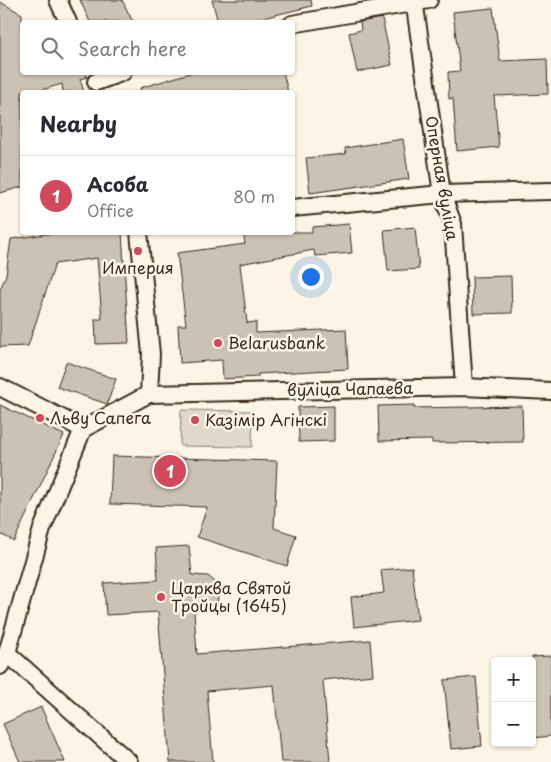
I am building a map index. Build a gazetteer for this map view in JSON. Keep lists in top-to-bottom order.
{
  "streets": {
    "street": ["Оперная вуліца", "вуліца Чапаева"]
  },
  "crossings": [
    ["Оперная вуліца", "вуліца Чапаева"]
  ],
  "places": [
    "Империя",
    "Belarusbank",
    "Льву Сапега",
    "Казімір Агінскі",
    "Царква Святой Тройцы (1645)"
  ],
  "page": {
    "search": "Search here",
    "heading": "Nearby",
    "list": [
      {
        "mark": "1",
        "name": "Асоба",
        "note": "Office",
        "value": "80 m"
      }
    ],
    "pins": "1",
    "map_buttons": ["+", "−"]
  }
}
